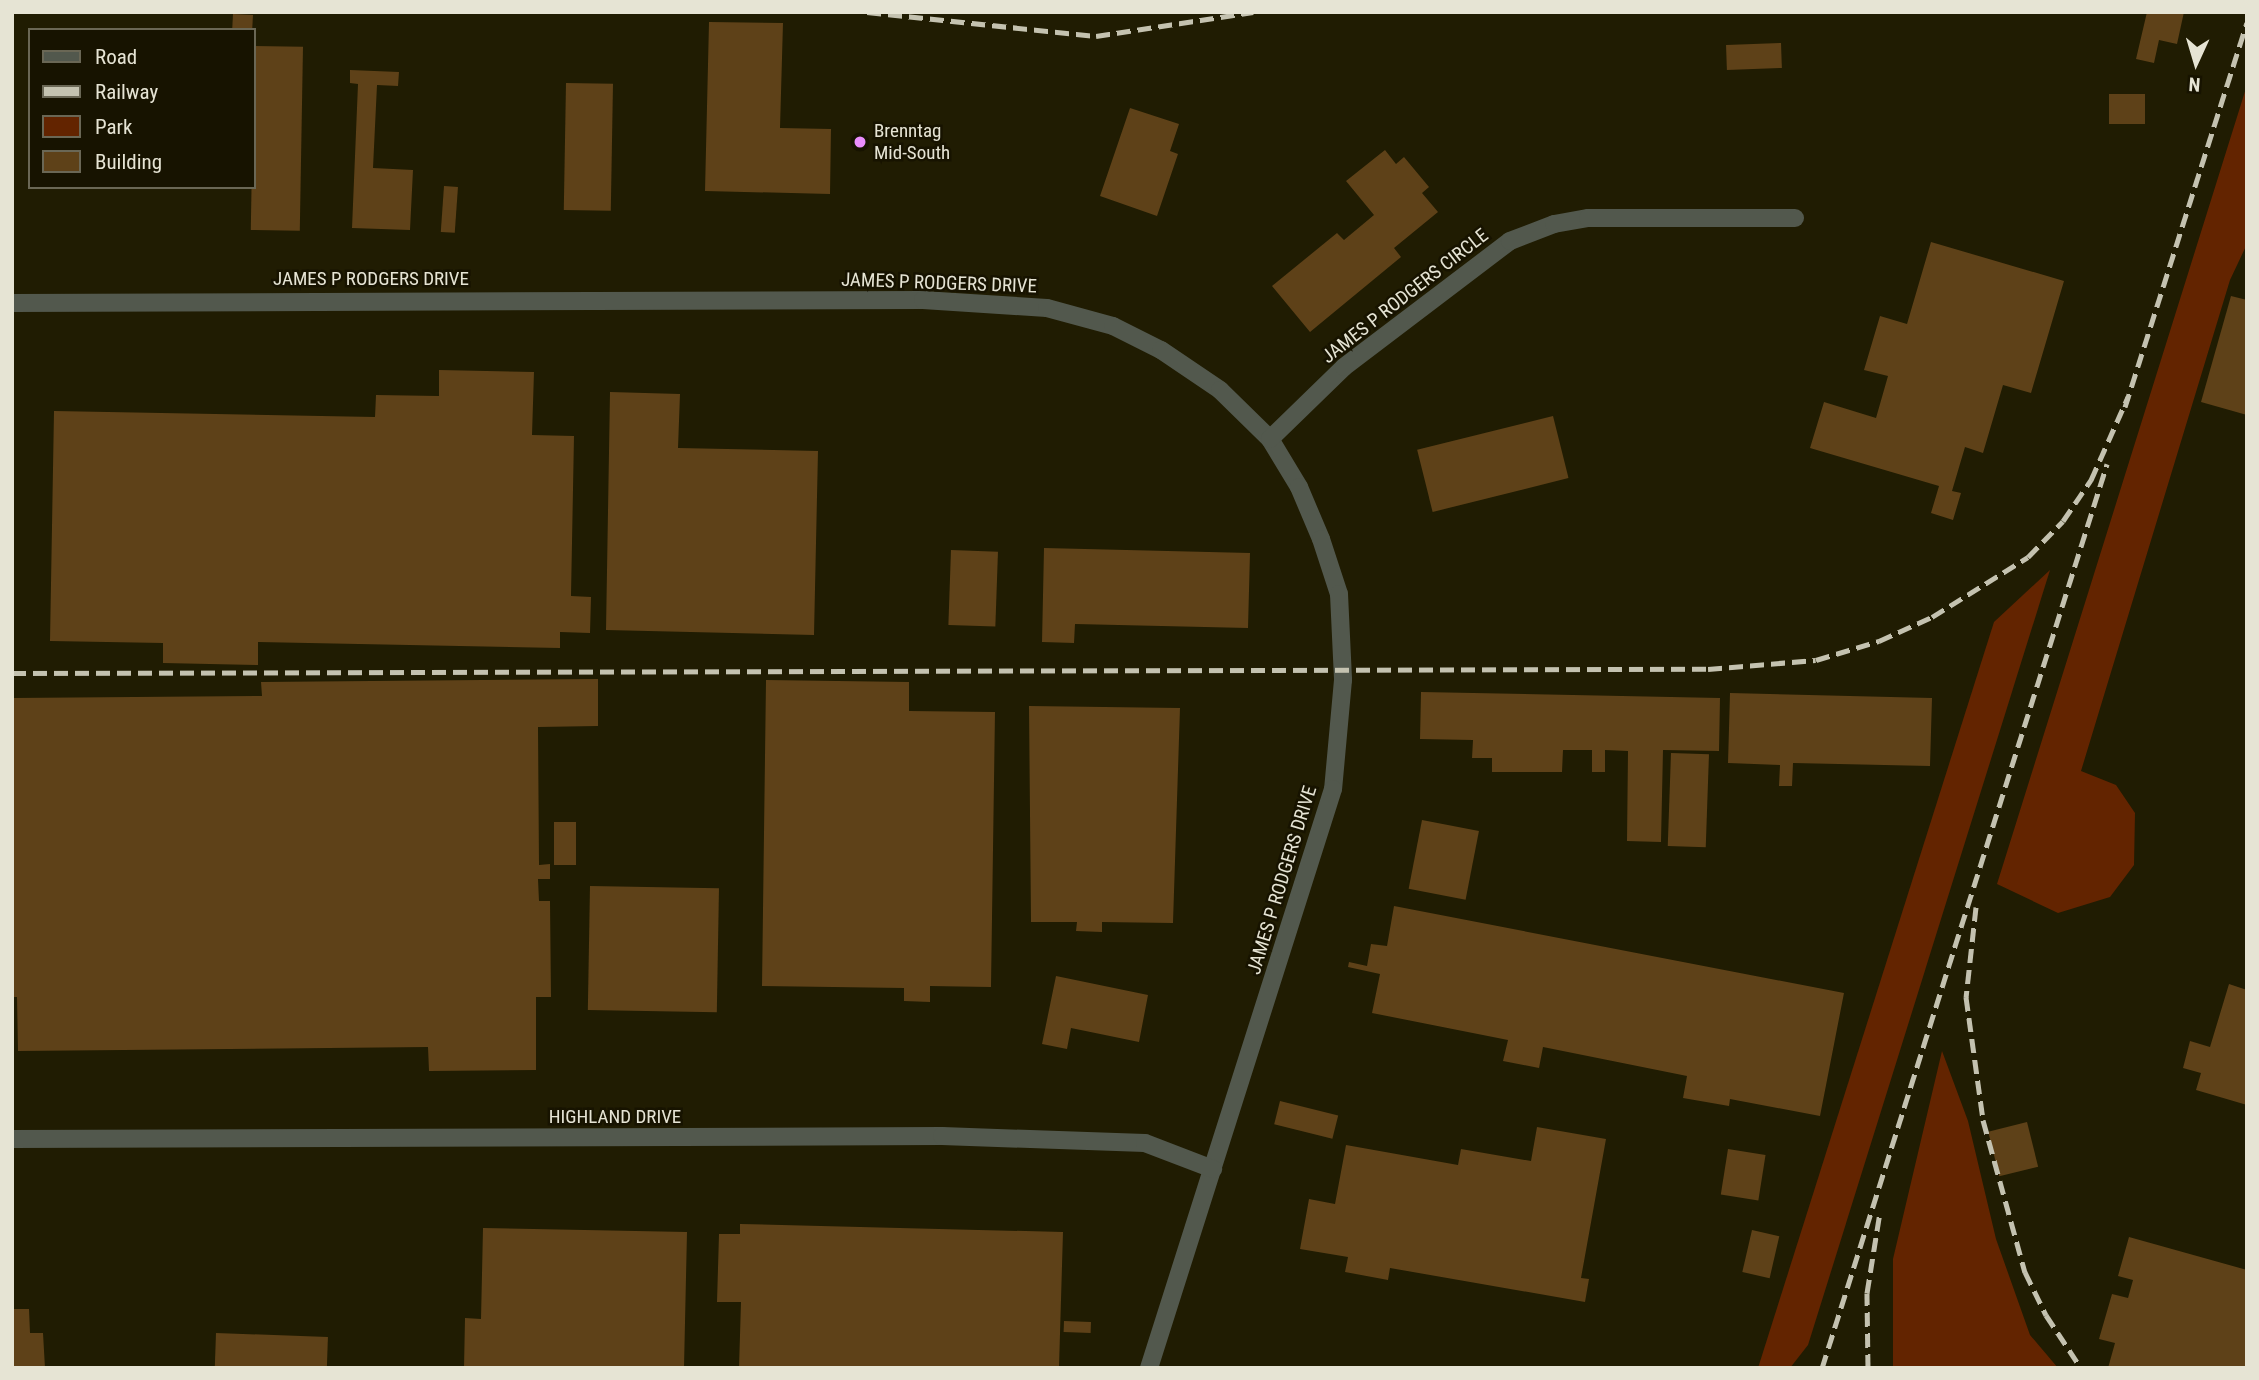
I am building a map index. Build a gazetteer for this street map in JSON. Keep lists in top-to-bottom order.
{
  "streets": {
    "street": ["JAMES P RODGERS DRIVE", "JAMES P RODGERS CIRCLE", "HIGHLAND DRIVE"]
  },
  "crossings": [
    ["JAMES P RODGERS DRIVE", "JAMES P RODGERS CIRCLE"],
    ["JAMES P RODGERS DRIVE", "HIGHLAND DRIVE"]
  ],
  "places": ["Brenntag Mid-South"],
  "legend": [
    "Road",
    "Railway",
    "Park",
    "Building"
  ],
  "north": "bottom"
}
